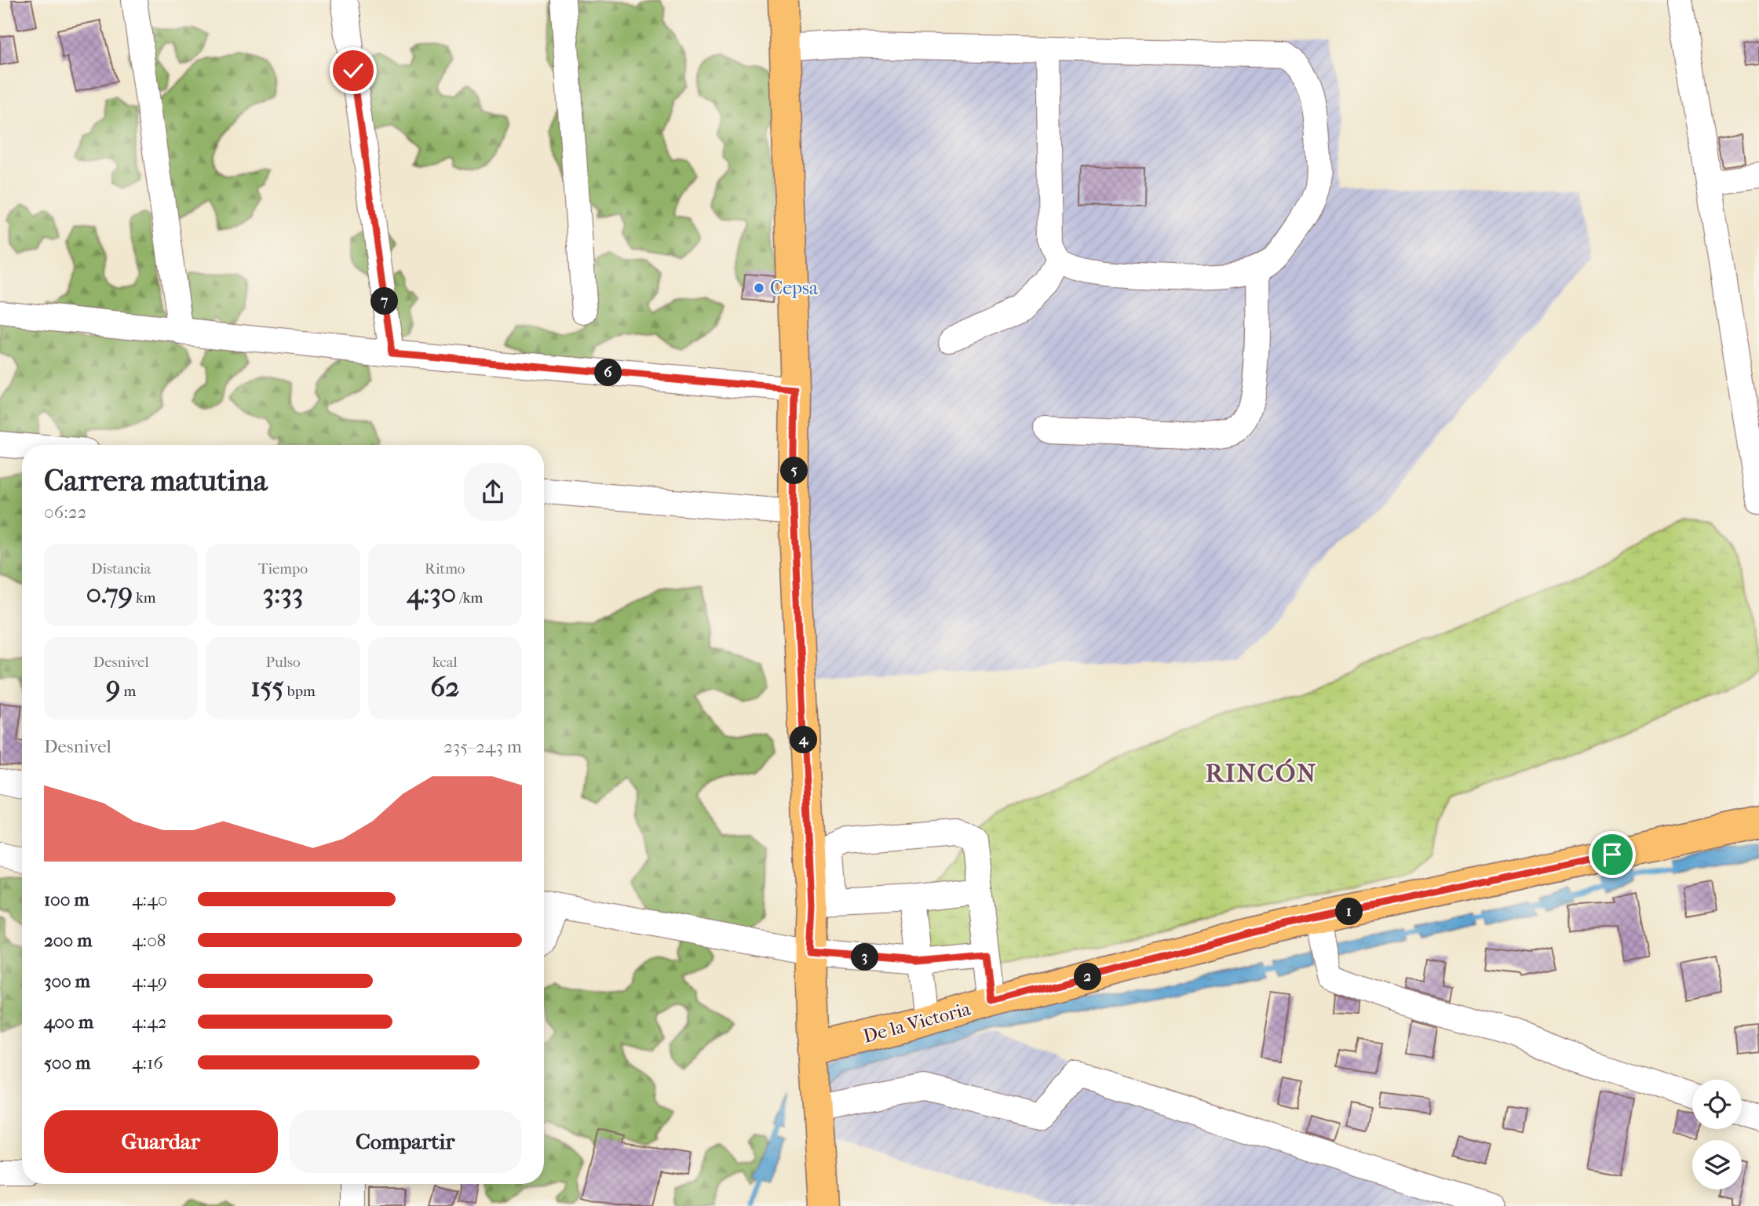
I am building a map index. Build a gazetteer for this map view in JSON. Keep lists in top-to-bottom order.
{
  "streets": {
    "main road": ["De la Victoria"]
  },
  "districts": ["RINCÓN"],
  "places": ["Cepsa"],
  "page": {
    "pins": [
      "7",
      "6",
      "5",
      "4",
      "1",
      "3",
      "2"
    ],
    "heading": ["Carrera matutina", "06:22"],
    "stats": [
      ["Distancia", "0.79 km"],
      ["Tiempo", "3:33"],
      ["Ritmo", "4:30 /km"],
      ["Desnivel", "9 m"],
      ["Pulso", "155 bpm"],
      ["kcal", "62"]
    ],
    "chart": ["Desnivel", "235–243 m"],
    "list": [
      {
        "name": "100 m",
        "note": "4:40"
      },
      {
        "name": "200 m",
        "note": "4:08"
      },
      {
        "name": "300 m",
        "note": "4:49"
      },
      {
        "name": "400 m",
        "note": "4:42"
      },
      {
        "name": "500 m",
        "note": "4:16"
      }
    ],
    "buttons": ["Guardar", "Compartir"]
  }
}
